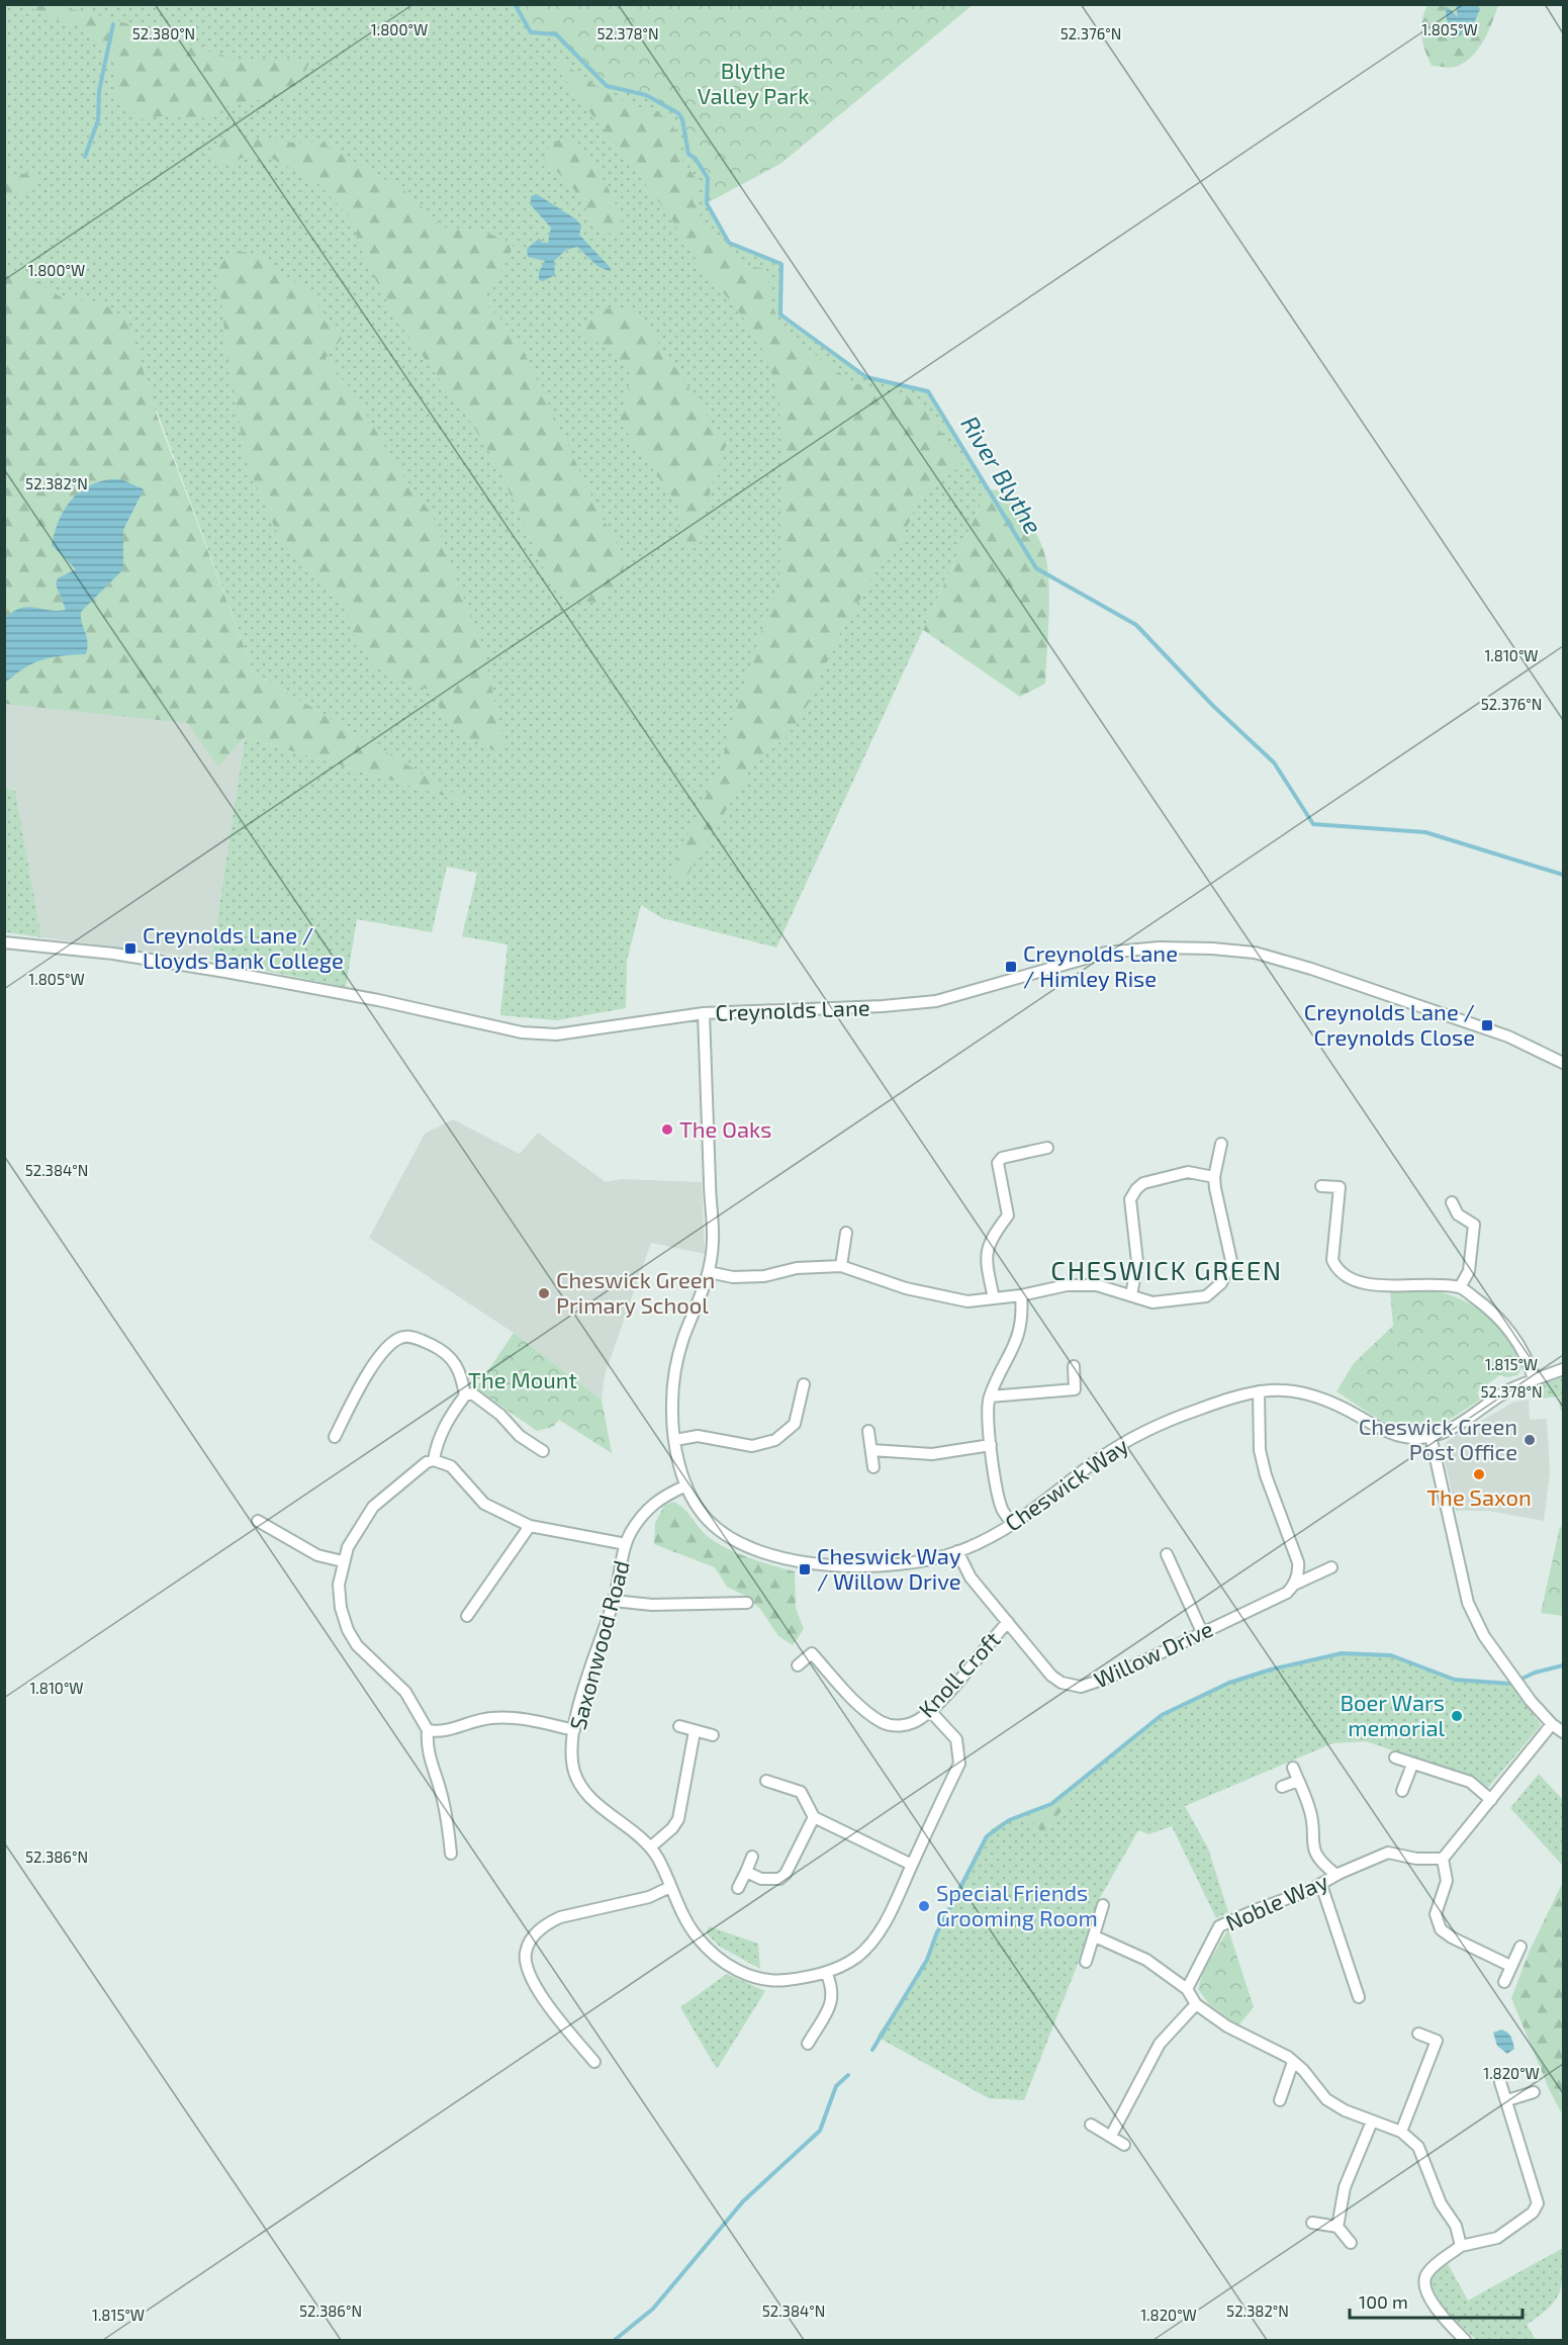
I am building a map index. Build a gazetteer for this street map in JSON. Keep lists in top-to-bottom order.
{
  "streets": {
    "street": [
      "Creynolds Lane",
      "Cheswick Way",
      "Saxonwood Road",
      "Willow Drive",
      "Knoll Croft",
      "Noble Way"
    ]
  },
  "crossings": [
    ["Creynolds Lane", "Cheswick Way"],
    ["Cheswick Way", "Saxonwood Road"],
    ["Cheswick Way", "Willow Drive"],
    ["Saxonwood Road", "Knoll Croft"],
    ["Willow Drive", "Knoll Croft"]
  ],
  "districts": ["CHESWICK GREEN"],
  "water": ["River Blythe"],
  "parks": ["Blythe Valley Park", "The Mount"],
  "places": {
    "transit": [
      "Creynolds Lane / Lloyds Bank College",
      "Creynolds Lane / Himley Rise",
      "Creynolds Lane / Creynolds Close",
      "Cheswick Way / Willow Drive"
    ],
    "other": [
      "The Oaks",
      "Cheswick Green Primary School",
      "Cheswick Green Post Office",
      "The Saxon",
      "Boer Wars memorial",
      "Special Friends Grooming Room"
    ]
  },
  "scale_bar": "100 m",
  "coordinates": [
    "1.800°W",
    "1.805°W",
    "52.380°N",
    "52.378°N",
    "52.376°N",
    "52.382°N",
    "1.810°W",
    "52.384°N",
    "1.815°W",
    "52.386°N",
    "1.820°W"
  ]
}
